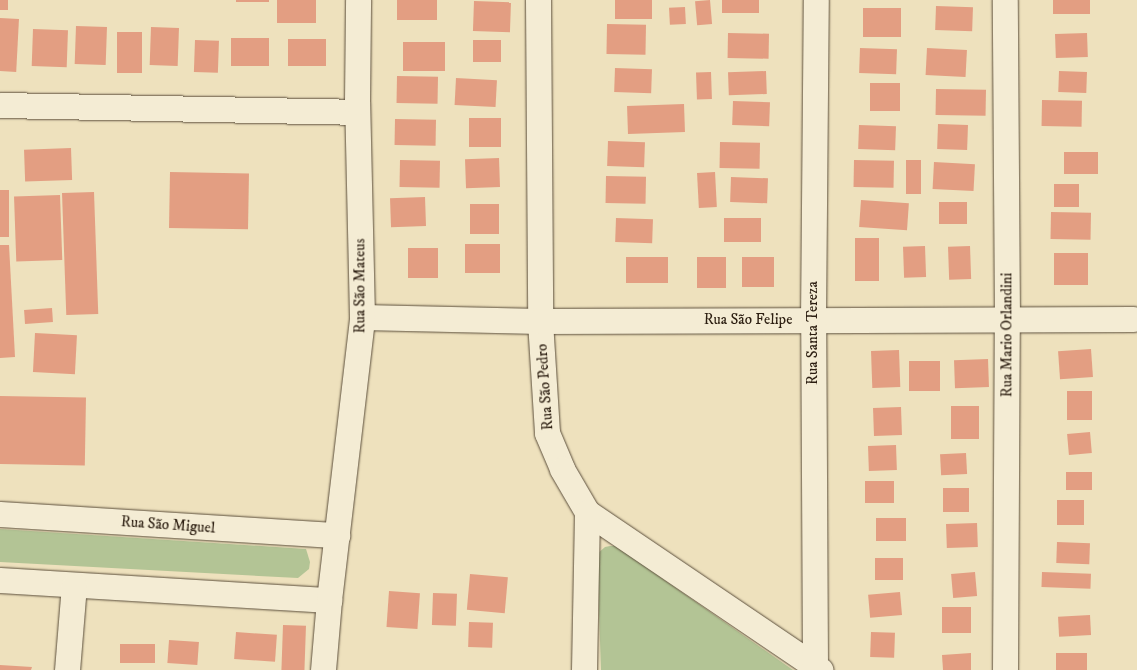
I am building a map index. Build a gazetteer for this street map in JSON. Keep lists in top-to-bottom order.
{
  "streets": {
    "street": [
      "Rua São Mateus",
      "Rua São Felipe",
      "Rua Santa Tereza",
      "Rua Mario Orlandini",
      "Rua São Pedro",
      "Rua São Miguel"
    ]
  },
  "crossings": [
    ["Rua São Mateus", "Rua São Felipe"],
    ["Rua São Mateus", "Rua São Miguel"],
    ["Rua São Felipe", "Rua Santa Tereza"],
    ["Rua São Felipe", "Rua Mario Orlandini"],
    ["Rua São Felipe", "Rua São Pedro"],
    ["Rua Santa Tereza", "Rua São Pedro"]
  ]
}
